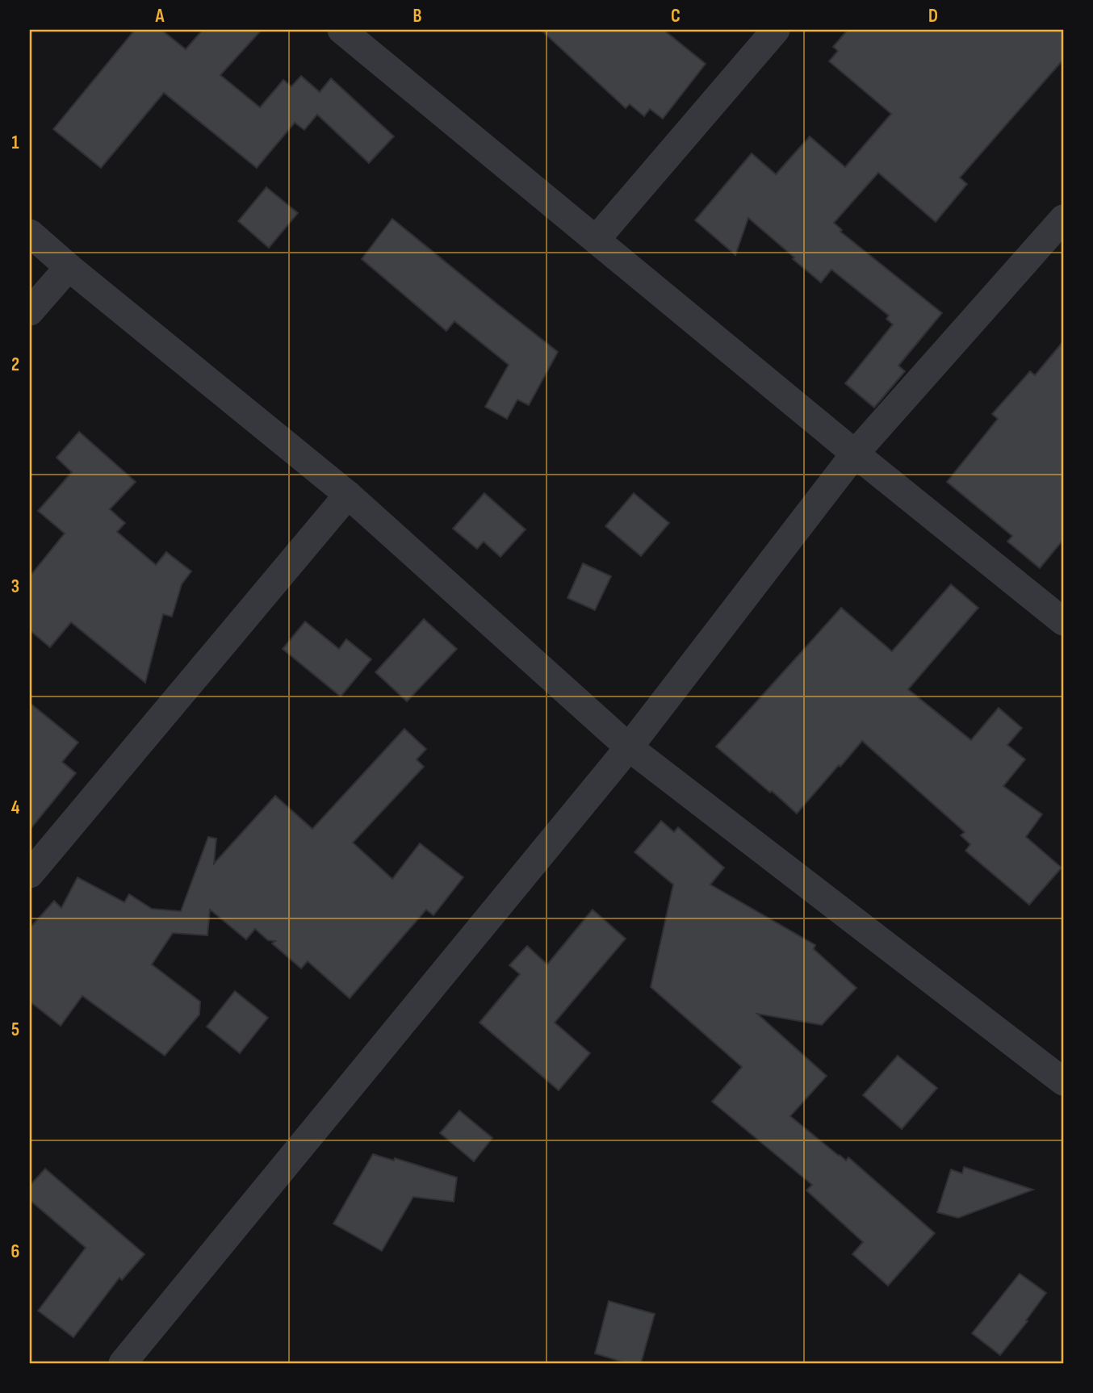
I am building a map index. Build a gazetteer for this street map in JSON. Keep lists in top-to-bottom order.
{
  "grid": {
    "columns": [
      "A",
      "B",
      "C",
      "D"
    ],
    "rows": [
      "1",
      "2",
      "3",
      "4",
      "5",
      "6"
    ]
  }
}
